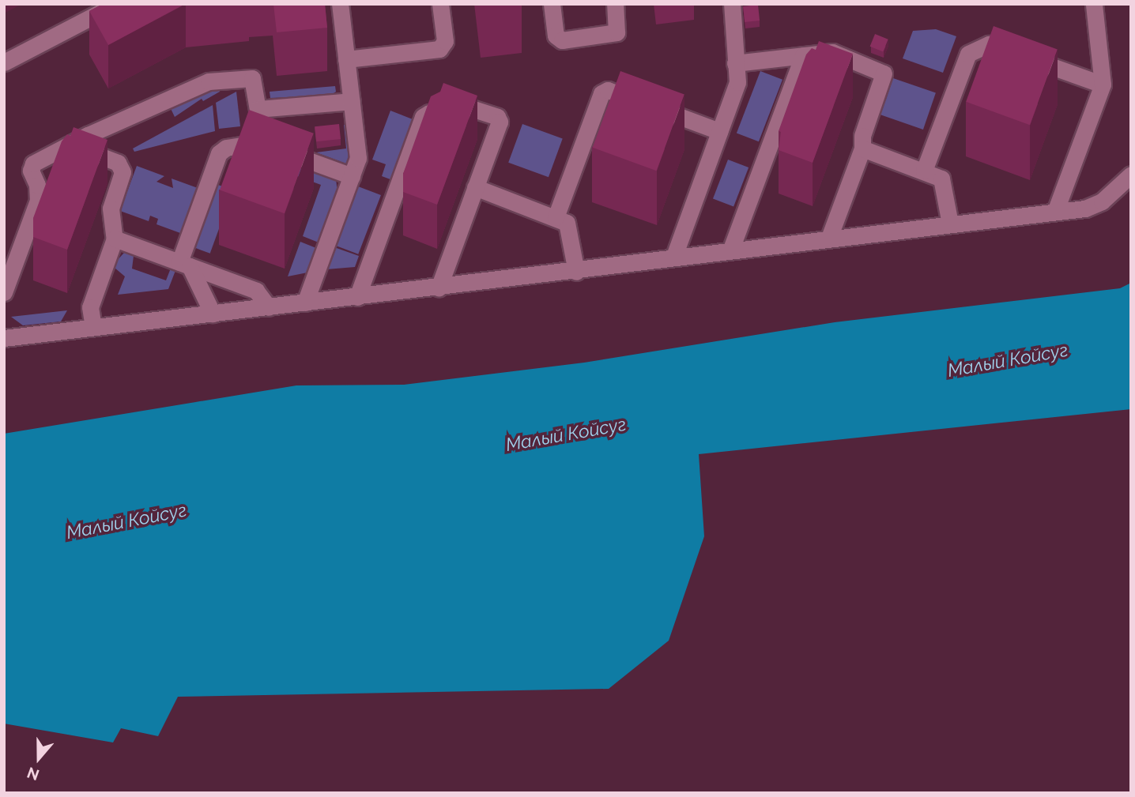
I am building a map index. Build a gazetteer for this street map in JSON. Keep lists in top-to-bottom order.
{
  "water": ["Малый Койсуг"],
  "north": "bottom"
}
